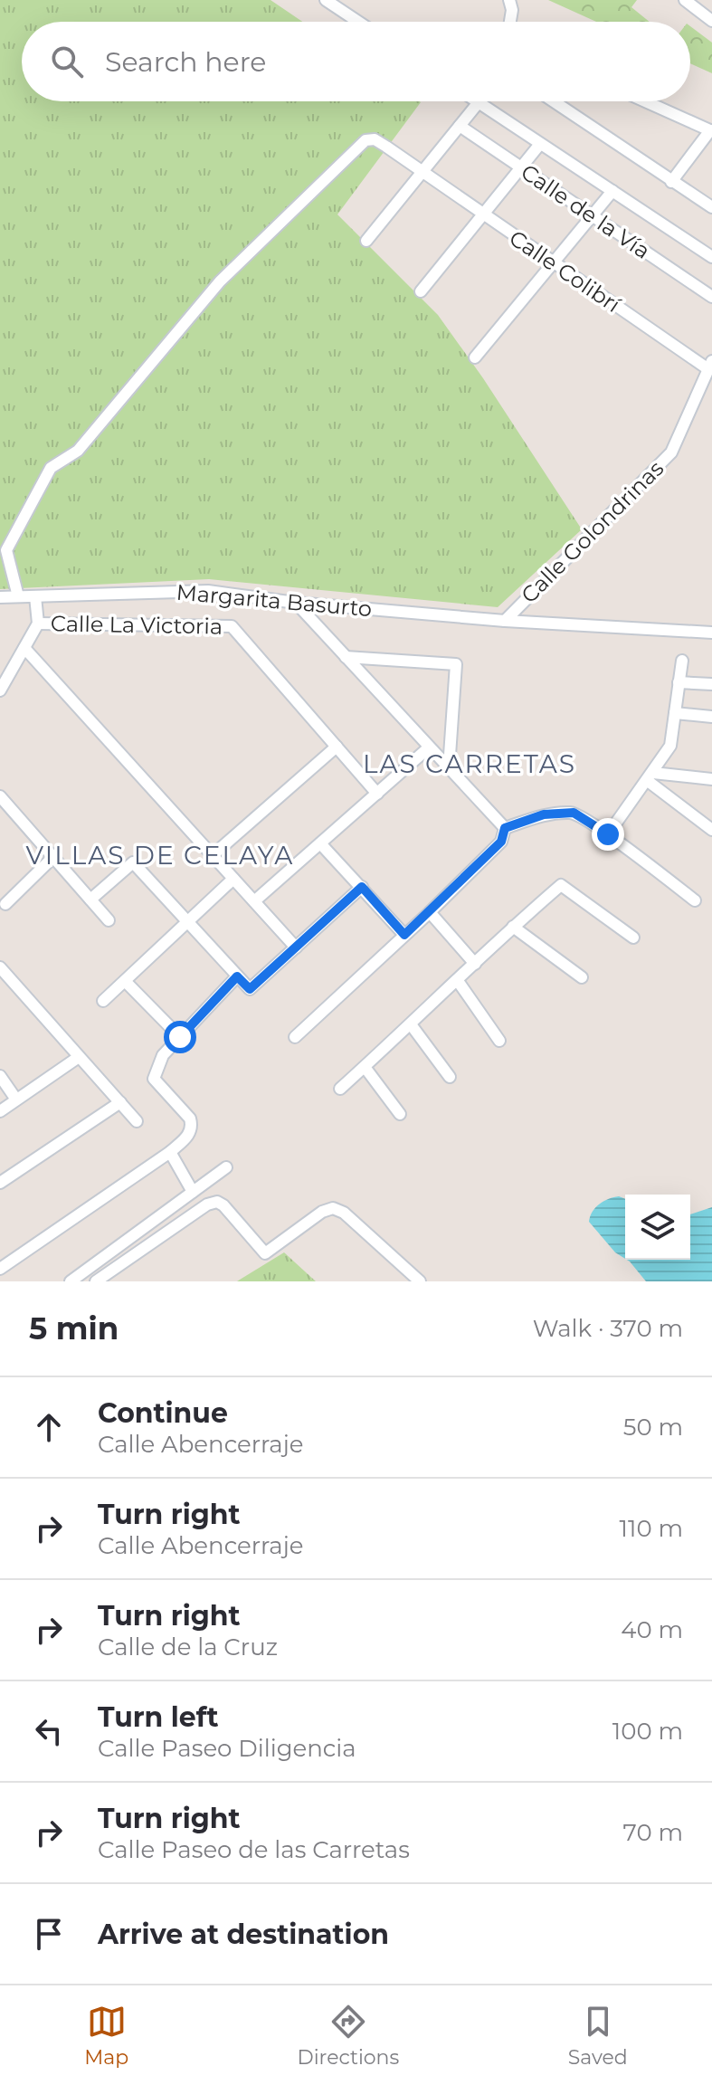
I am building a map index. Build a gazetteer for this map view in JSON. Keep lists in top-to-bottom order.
{
  "streets": {
    "street": [
      "Calle de la Vía",
      "Calle Colibrí",
      "Calle Golondrinas",
      "Margarita Basurto",
      "Calle La Victoria"
    ]
  },
  "crossings": [
    ["Calle Colibrí", "Calle Golondrinas"],
    ["Calle Colibrí", "Margarita Basurto"],
    ["Calle Golondrinas", "Margarita Basurto"]
  ],
  "districts": ["LAS CARRETAS", "VILLAS DE CELAYA"],
  "page": {
    "search": "Search here",
    "heading": ["5 min", "Walk · 370 m"],
    "list": [
      ["Continue", "Calle Abencerraje", "50 m"],
      ["Turn right", "Calle Abencerraje", "110 m"],
      ["Turn right", "Calle de la Cruz", "40 m"],
      ["Turn left", "Calle Paseo Diligencia", "100 m"],
      ["Turn right", "Calle Paseo de las Carretas", "70 m"],
      "Arrive at destination"
    ],
    "nav": ["Map", "Directions", "Saved"]
  }
}
